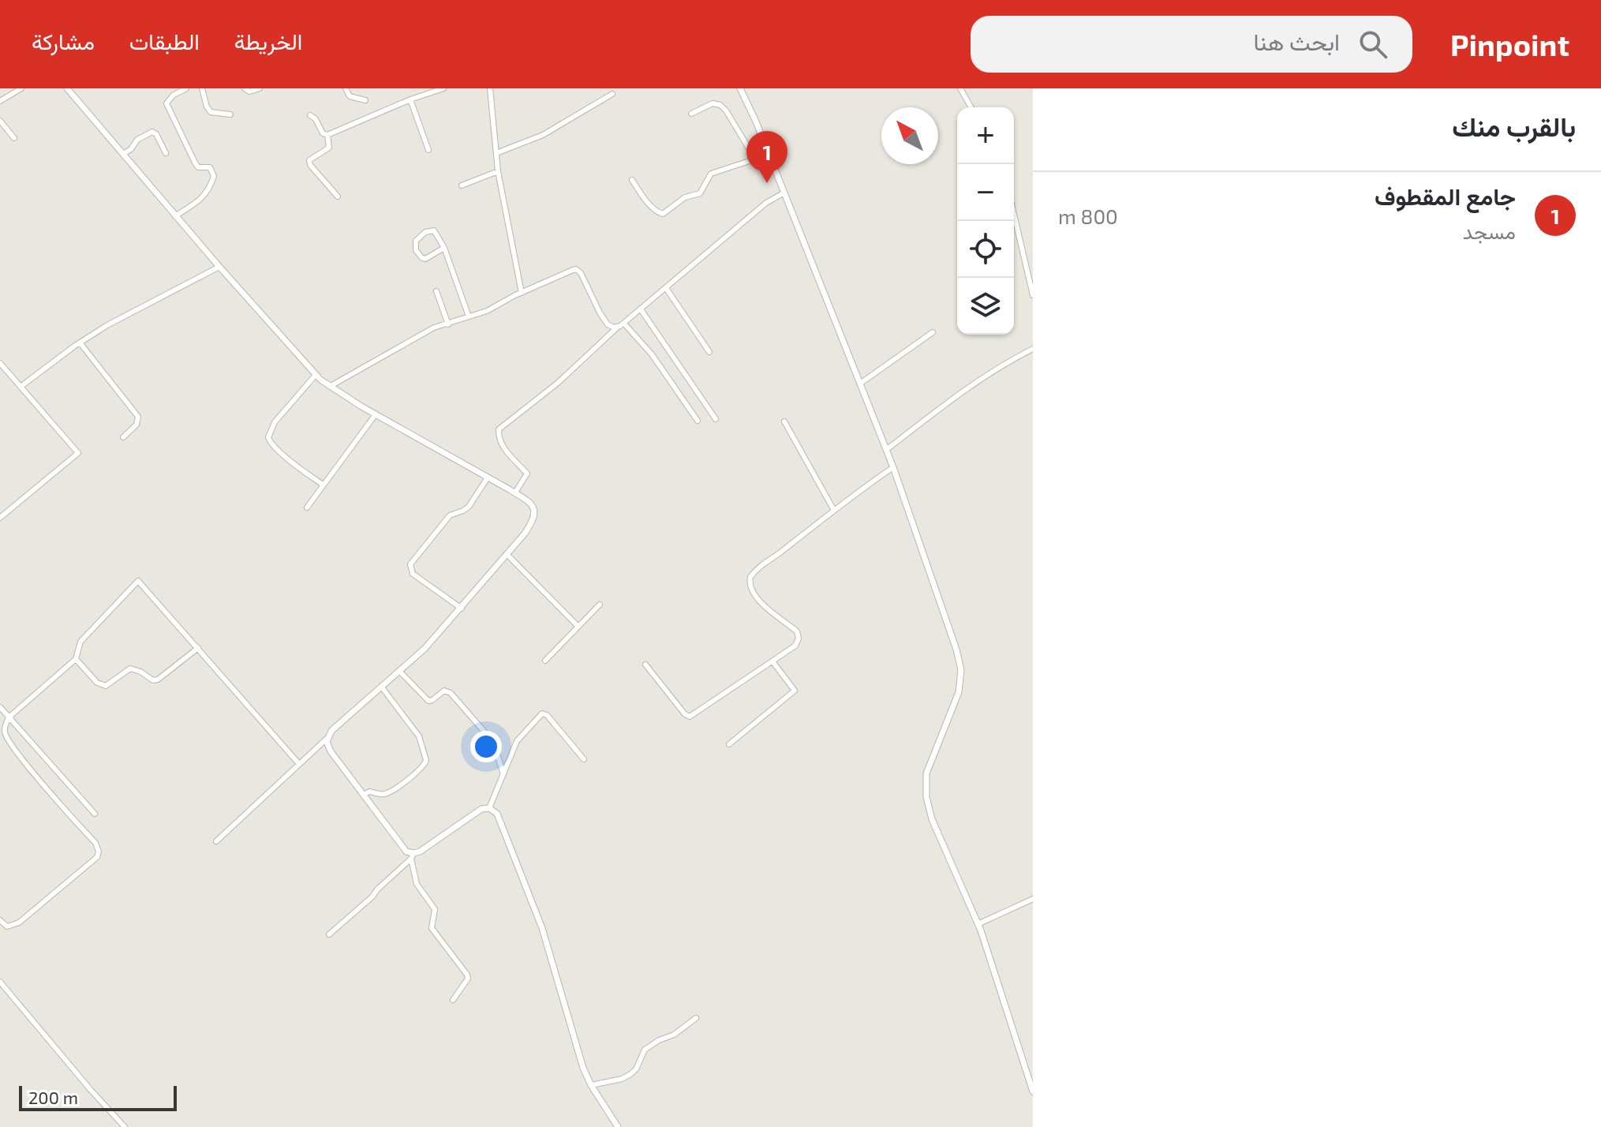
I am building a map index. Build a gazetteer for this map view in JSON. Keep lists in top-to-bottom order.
{
  "scale_bar": "200 m",
  "north": "top left",
  "page": {
    "header": "Pinpoint",
    "search": "ابحث هنا",
    "nav": ["الخريطة", "الطبقات", "مشاركة"],
    "heading": "بالقرب منك",
    "map_buttons": ["+", "−"],
    "pins": "1",
    "list": [
      {
        "mark": "1",
        "name": "جامع المقطوف",
        "note": "مسجد",
        "value": "800 m"
      }
    ],
    "scale": "200 m"
  }
}
